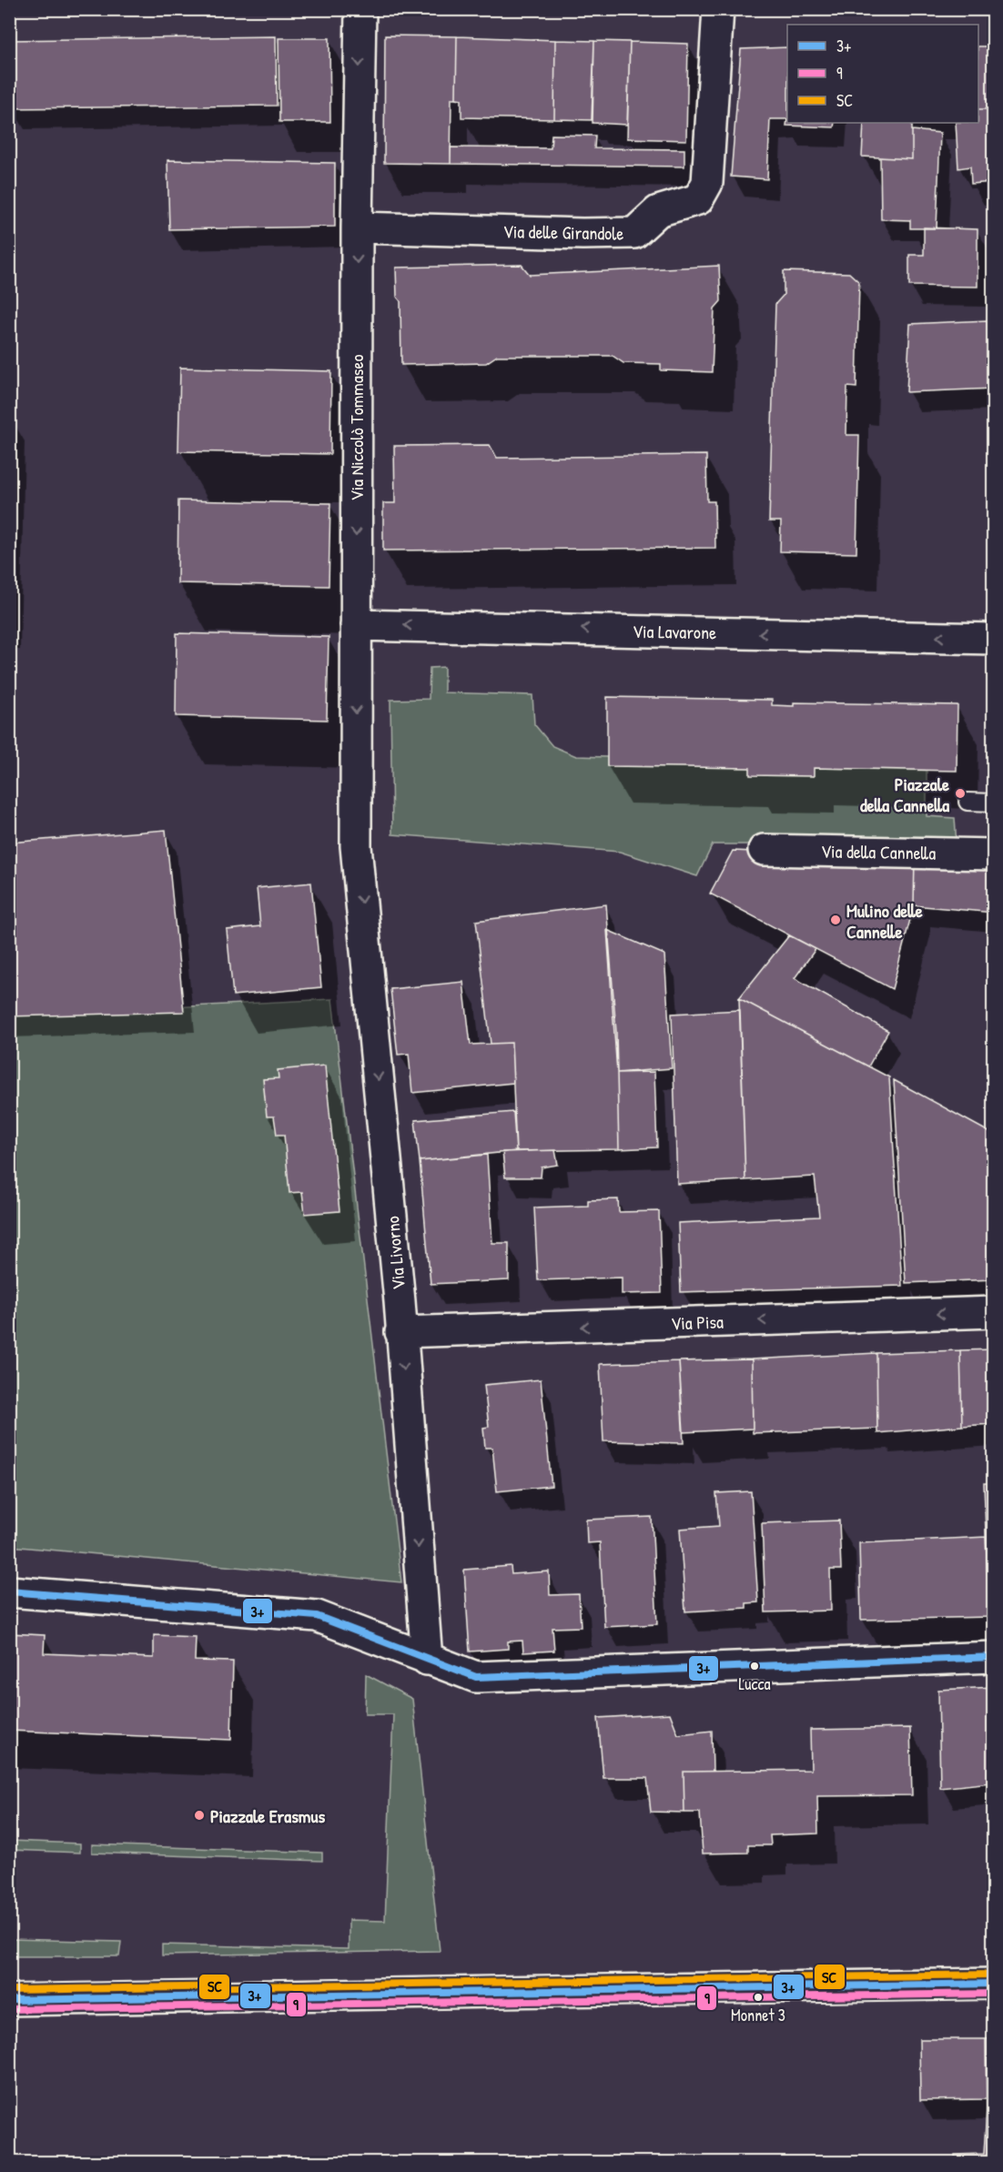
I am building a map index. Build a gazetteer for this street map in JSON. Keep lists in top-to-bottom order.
{
  "streets": {
    "street": [
      "Via delle Girandole",
      "Via Niccolò Tommaseo",
      "Via Lavarone",
      "Via della Cannella",
      "Via Livorno",
      "Via Pisa"
    ]
  },
  "crossings": [
    ["Via delle Girandole", "Via Niccolò Tommaseo"],
    ["Via Niccolò Tommaseo", "Via Lavarone"],
    ["Via Niccolò Tommaseo", "Via Livorno"],
    ["Via Livorno", "Via Pisa"]
  ],
  "one_way": [
    "Via Niccolò Tommaseo",
    "Via Lavarone",
    "Via Livorno",
    "Via Pisa"
  ],
  "places": [
    "Piazzale della Cannella",
    "Mulino delle Cannelle",
    "Lucca",
    "Piazzale Erasmus",
    "Monnet 3"
  ],
  "lines": ["transit line 3+", "transit line SC", "transit line 9"],
  "legend": ["3+", "9", "SC"]
}
